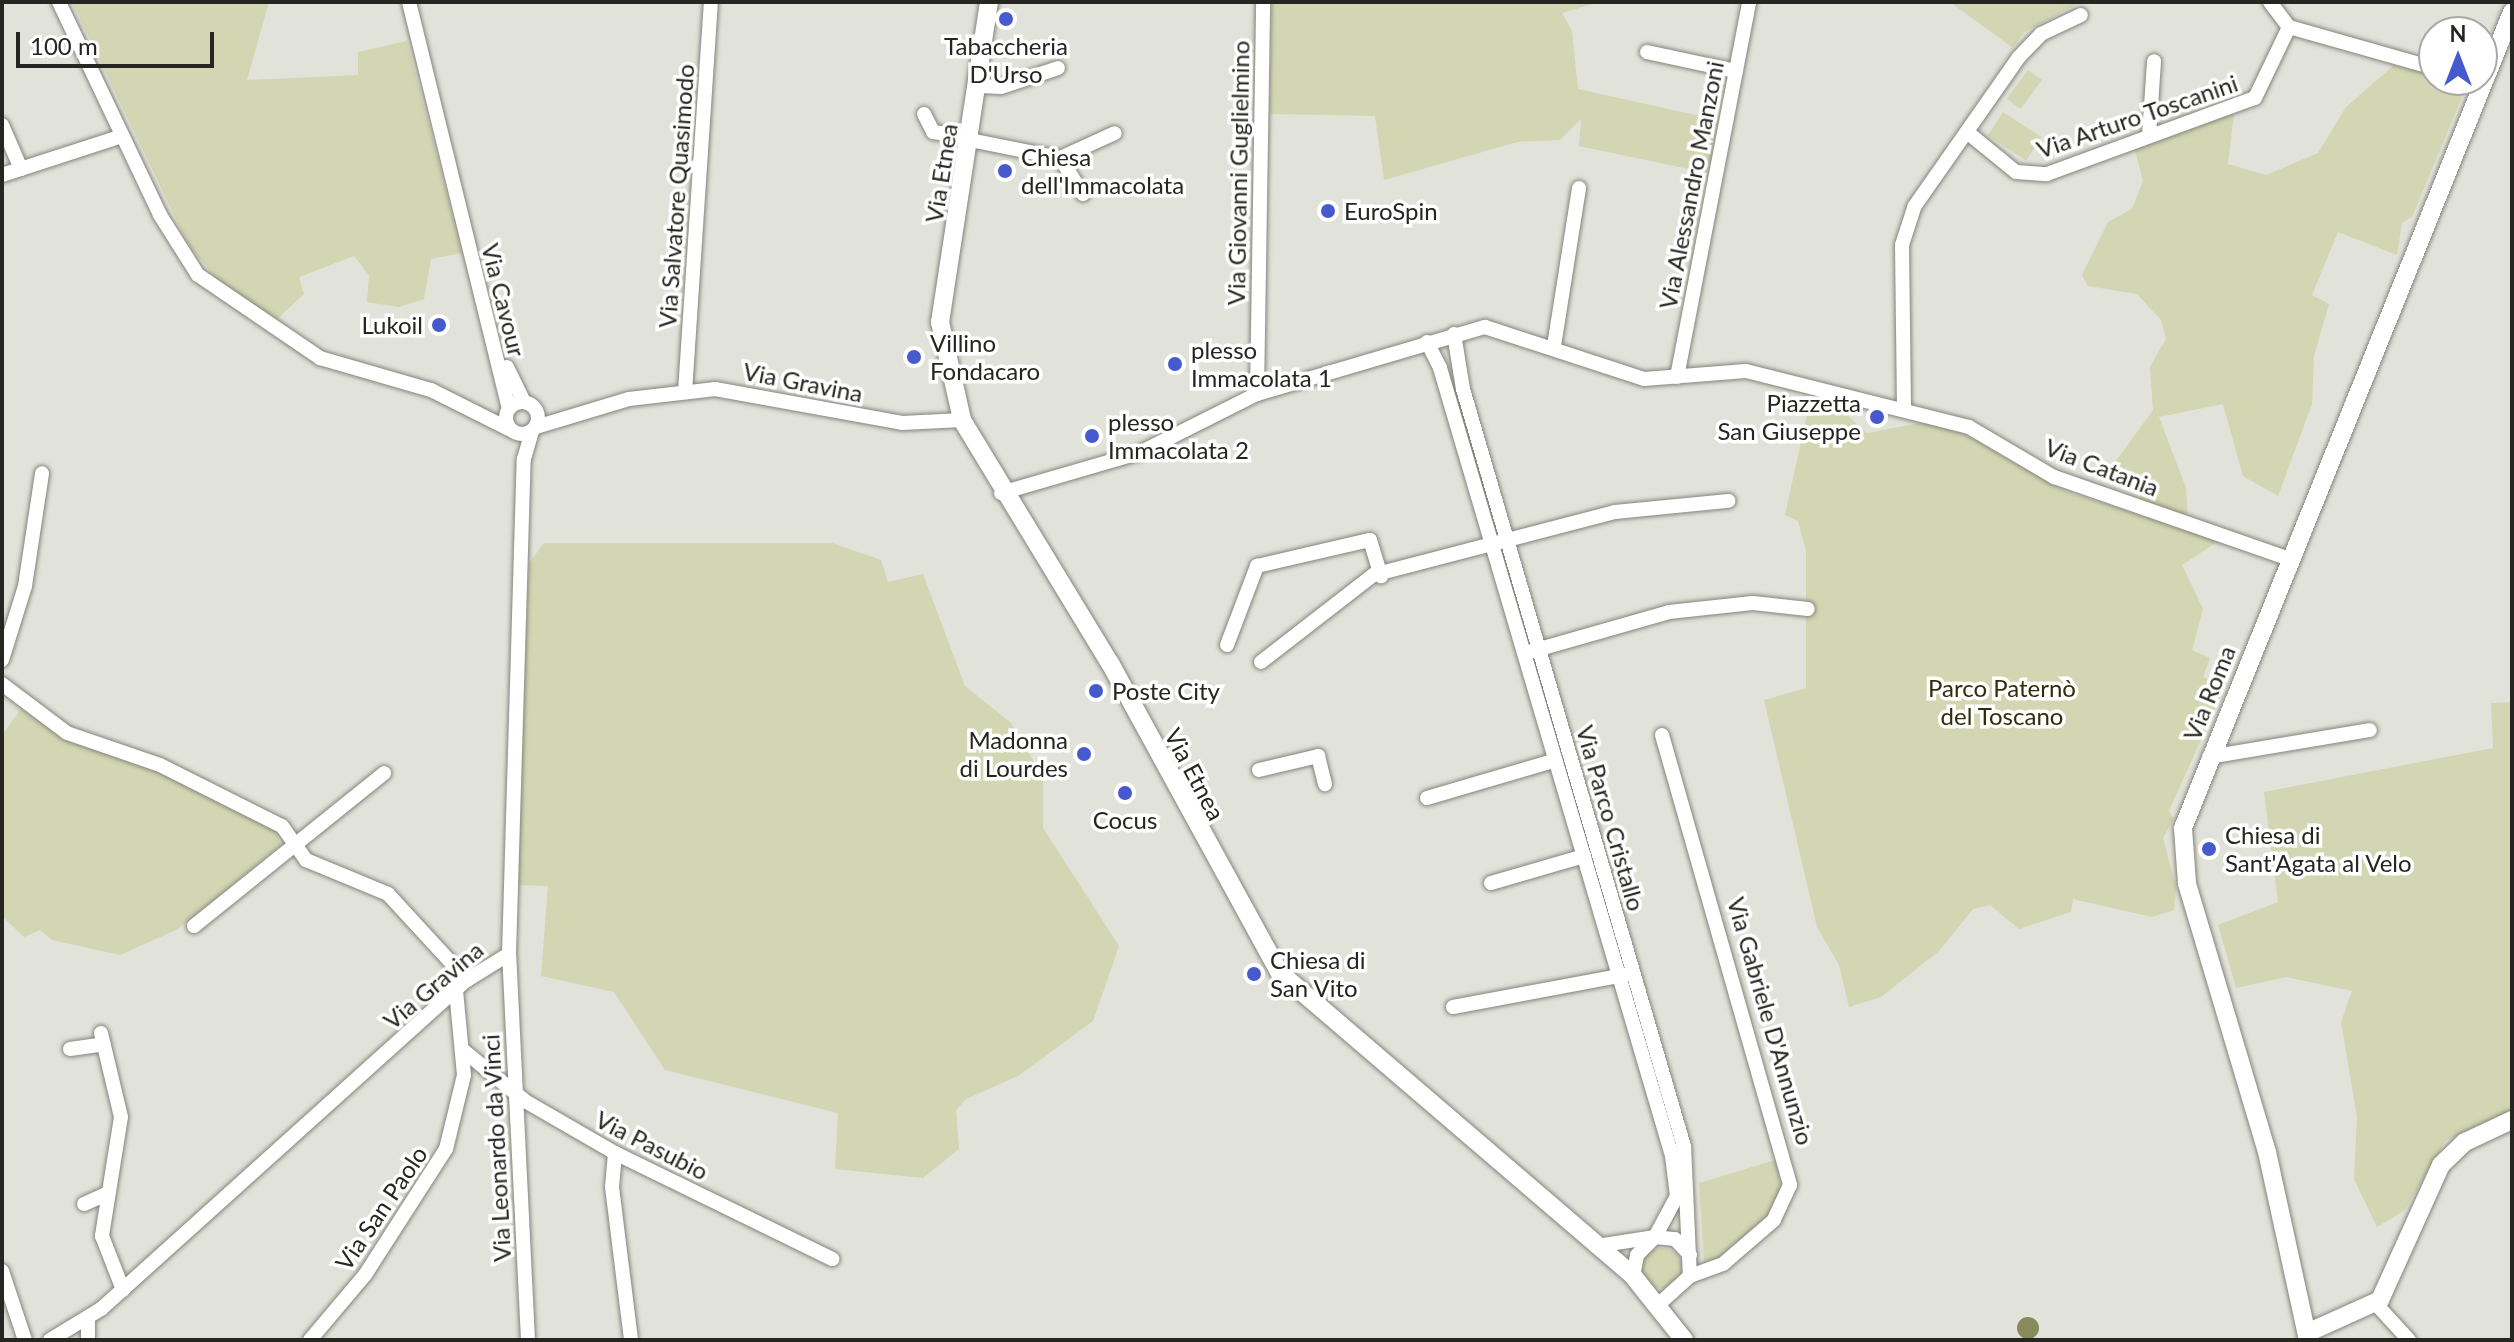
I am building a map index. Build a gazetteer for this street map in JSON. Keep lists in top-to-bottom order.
{
  "streets": {
    "main road": ["Via Etnea", "Via Roma"],
    "street": [
      "Via Arturo Toscanini",
      "Via Giovanni Guglielmino",
      "Via Alessandro Manzoni",
      "Via Salvatore Quasimodo",
      "Via Cavour",
      "Via Gravina",
      "Via Catania",
      "Via Parco Cristallo",
      "Via Gabriele D'Annunzio",
      "Via Pasubio",
      "Via Leonardo da Vinci",
      "Via San Paolo"
    ]
  },
  "crossings": [
    ["Via Etnea", "Via Gravina"],
    ["Via Etnea", "Via Catania"],
    ["Via Etnea", "Via Parco Cristallo"],
    ["Via Etnea", "Via Gabriele D'Annunzio"],
    ["Via Giovanni Guglielmino", "Via Catania"],
    ["Via Alessandro Manzoni", "Via Catania"],
    ["Via Salvatore Quasimodo", "Via Gravina"],
    ["Via Cavour", "Via Gravina"],
    ["Via Gravina", "Via Leonardo da Vinci"],
    ["Via Gravina", "Via San Paolo"],
    ["Via Catania", "Via Roma"],
    ["Via Catania", "Via Parco Cristallo"],
    ["Via Parco Cristallo", "Via Gabriele D'Annunzio"],
    ["Via Pasubio", "Via Leonardo da Vinci"],
    ["Via Pasubio", "Via San Paolo"]
  ],
  "parks": ["Parco Paternò del Toscano"],
  "places": [
    "Tabaccheria D'Urso",
    "Chiesa dell'Immacolata",
    "EuroSpin",
    "Lukoil",
    "Villino Fondacaro",
    "plesso Immacolata 1",
    "Piazzetta San Giuseppe",
    "plesso Immacolata 2",
    "Poste City",
    "Madonna di Lourdes",
    "Cocus",
    "Chiesa di Sant'Agata al Velo",
    "Chiesa di San Vito"
  ],
  "scale_bar": "100 m",
  "north": "top"
}
